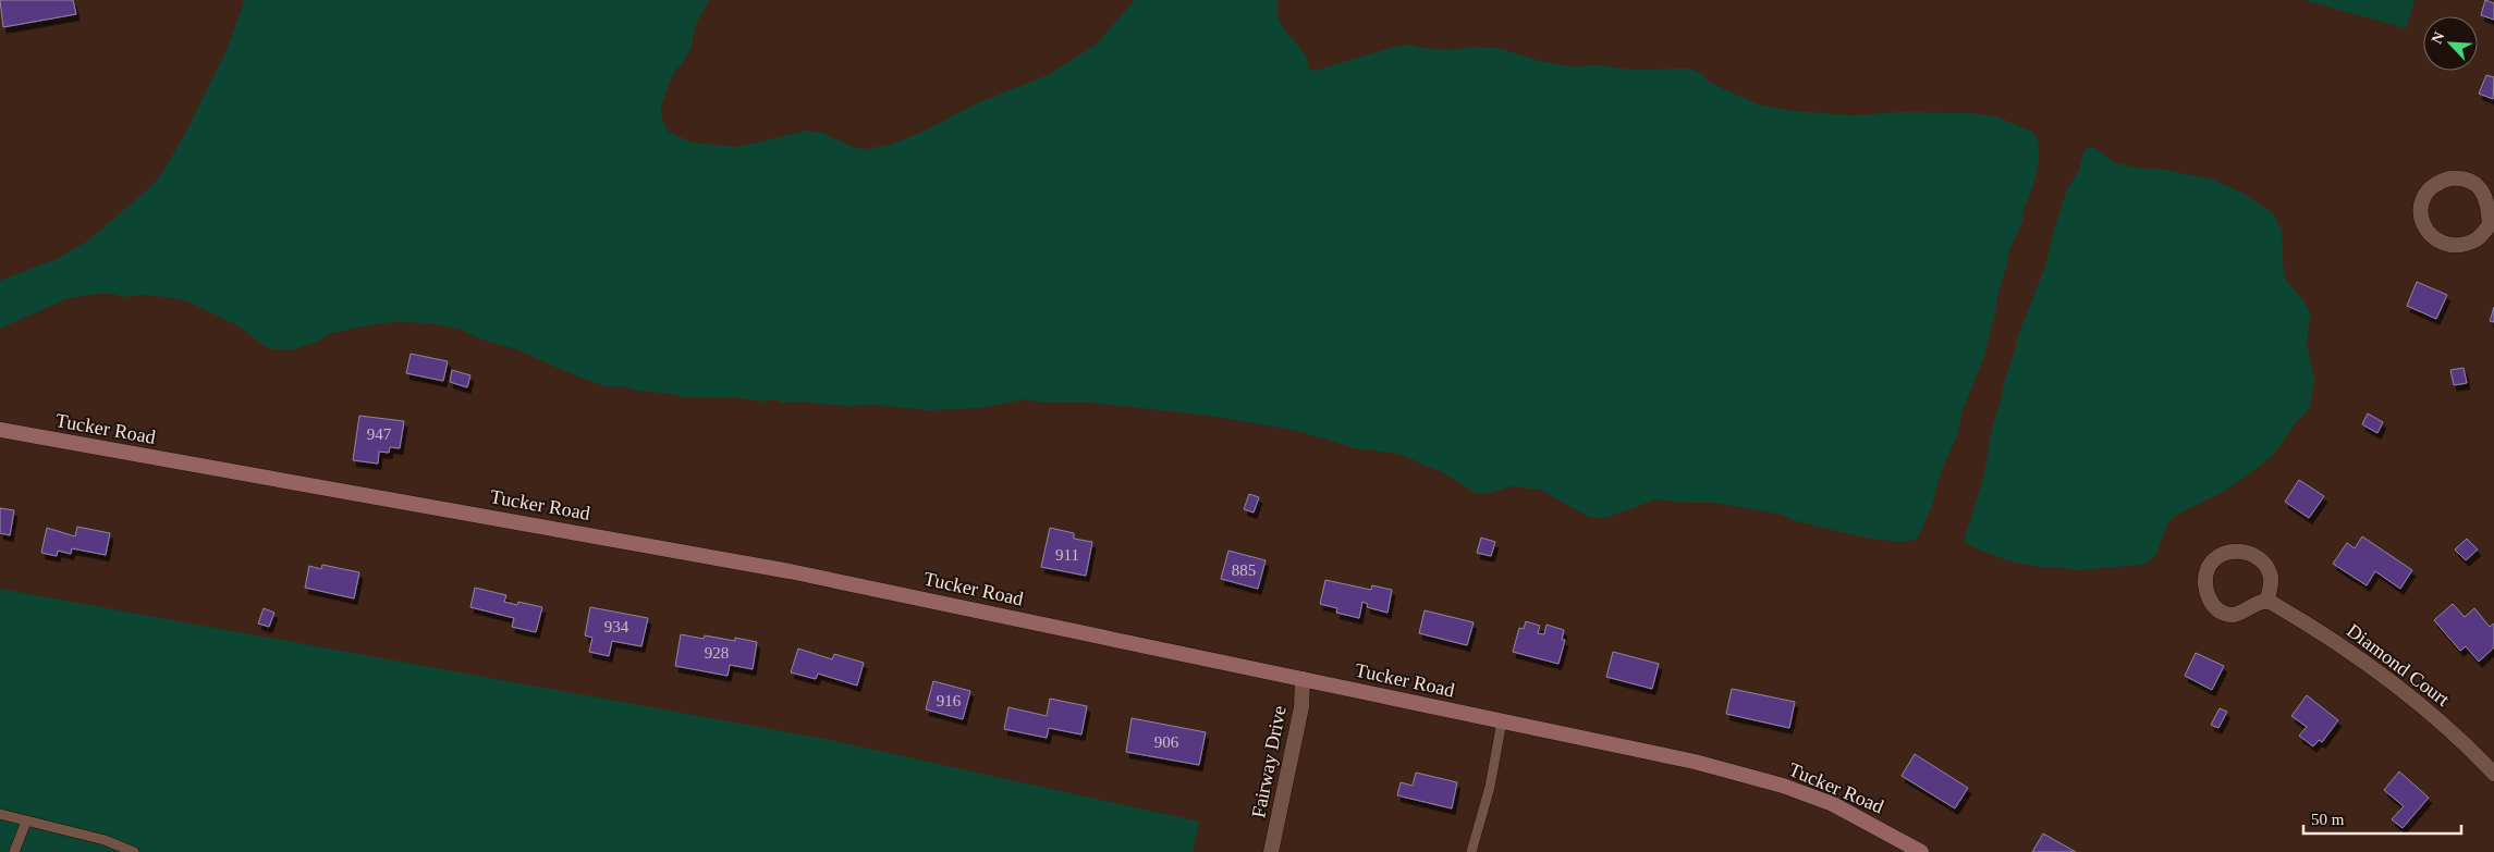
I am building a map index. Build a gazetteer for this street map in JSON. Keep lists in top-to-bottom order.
{
  "streets": {
    "main road": ["Tucker Road"],
    "street": ["Diamond Court", "Fairway Drive"]
  },
  "crossings": [
    ["Tucker Road", "Fairway Drive"]
  ],
  "house_numbers": [
    "947",
    "911",
    "885",
    "934",
    "928",
    "916",
    "906"
  ],
  "scale_bar": "50 m",
  "north": "top left"
}
